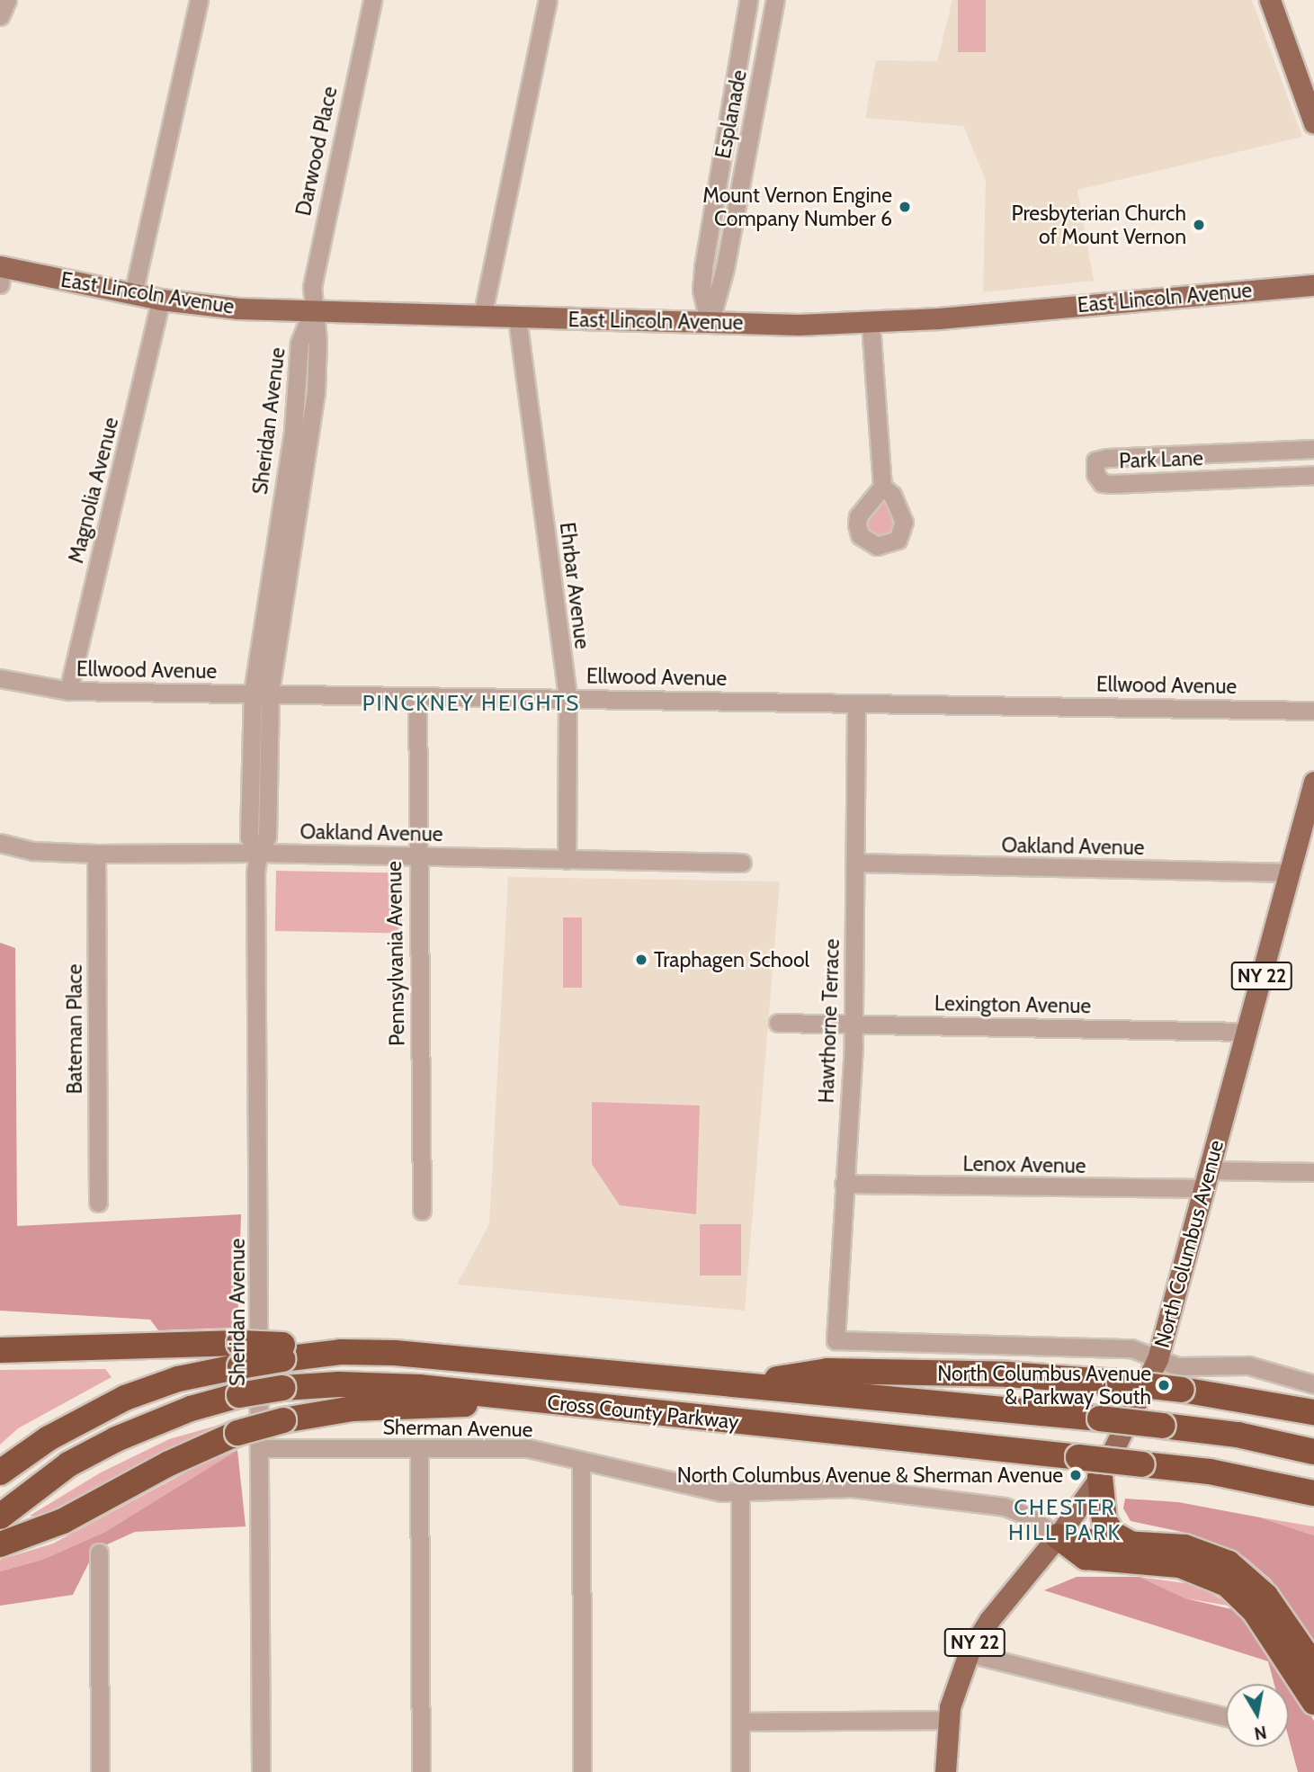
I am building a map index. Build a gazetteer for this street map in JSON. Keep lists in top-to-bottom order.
{
  "streets": {
    "highway": ["Cross County Parkway"],
    "main road": ["East Lincoln Avenue", "NY 22", "North Columbus Avenue"],
    "street": [
      "Esplanade",
      "Darwood Place",
      "Sheridan Avenue",
      "Park Lane",
      "Magnolia Avenue",
      "Ehrbar Avenue",
      "Ellwood Avenue",
      "Oakland Avenue",
      "Pennsylvania Avenue",
      "Lexington Avenue",
      "Hawthorne Terrace",
      "Bateman Place",
      "Lenox Avenue",
      "Sherman Avenue"
    ]
  },
  "crossings": [
    ["Esplanade", "East Lincoln Avenue"],
    ["Darwood Place", "East Lincoln Avenue"],
    ["Darwood Place", "Sheridan Avenue"],
    ["East Lincoln Avenue", "Sheridan Avenue"],
    ["East Lincoln Avenue", "Magnolia Avenue"],
    ["East Lincoln Avenue", "Ehrbar Avenue"],
    ["Sheridan Avenue", "Ellwood Avenue"],
    ["Sheridan Avenue", "Oakland Avenue"],
    ["Sheridan Avenue", "Sherman Avenue"],
    ["Magnolia Avenue", "Ellwood Avenue"],
    ["Ehrbar Avenue", "Ellwood Avenue"],
    ["Ehrbar Avenue", "Oakland Avenue"],
    ["Ellwood Avenue", "Pennsylvania Avenue"],
    ["Ellwood Avenue", "Hawthorne Terrace"],
    ["Oakland Avenue", "Pennsylvania Avenue"],
    ["Oakland Avenue", "Hawthorne Terrace"],
    ["Oakland Avenue", "Bateman Place"],
    ["Oakland Avenue", "North Columbus Avenue"],
    ["Lexington Avenue", "Hawthorne Terrace"],
    ["Lexington Avenue", "North Columbus Avenue"],
    ["Hawthorne Terrace", "Lenox Avenue"],
    ["Hawthorne Terrace", "North Columbus Avenue"],
    ["Lenox Avenue", "North Columbus Avenue"],
    ["North Columbus Avenue", "Sherman Avenue"]
  ],
  "districts": ["PINCKNEY HEIGHTS", "CHESTER HILL PARK"],
  "places": [
    "Mount Vernon Engine Company Number 6",
    "Presbyterian Church of Mount Vernon",
    "Traphagen School",
    "North Columbus Avenue & Parkway South",
    "North Columbus Avenue & Sherman Avenue"
  ],
  "north": "bottom"
}
